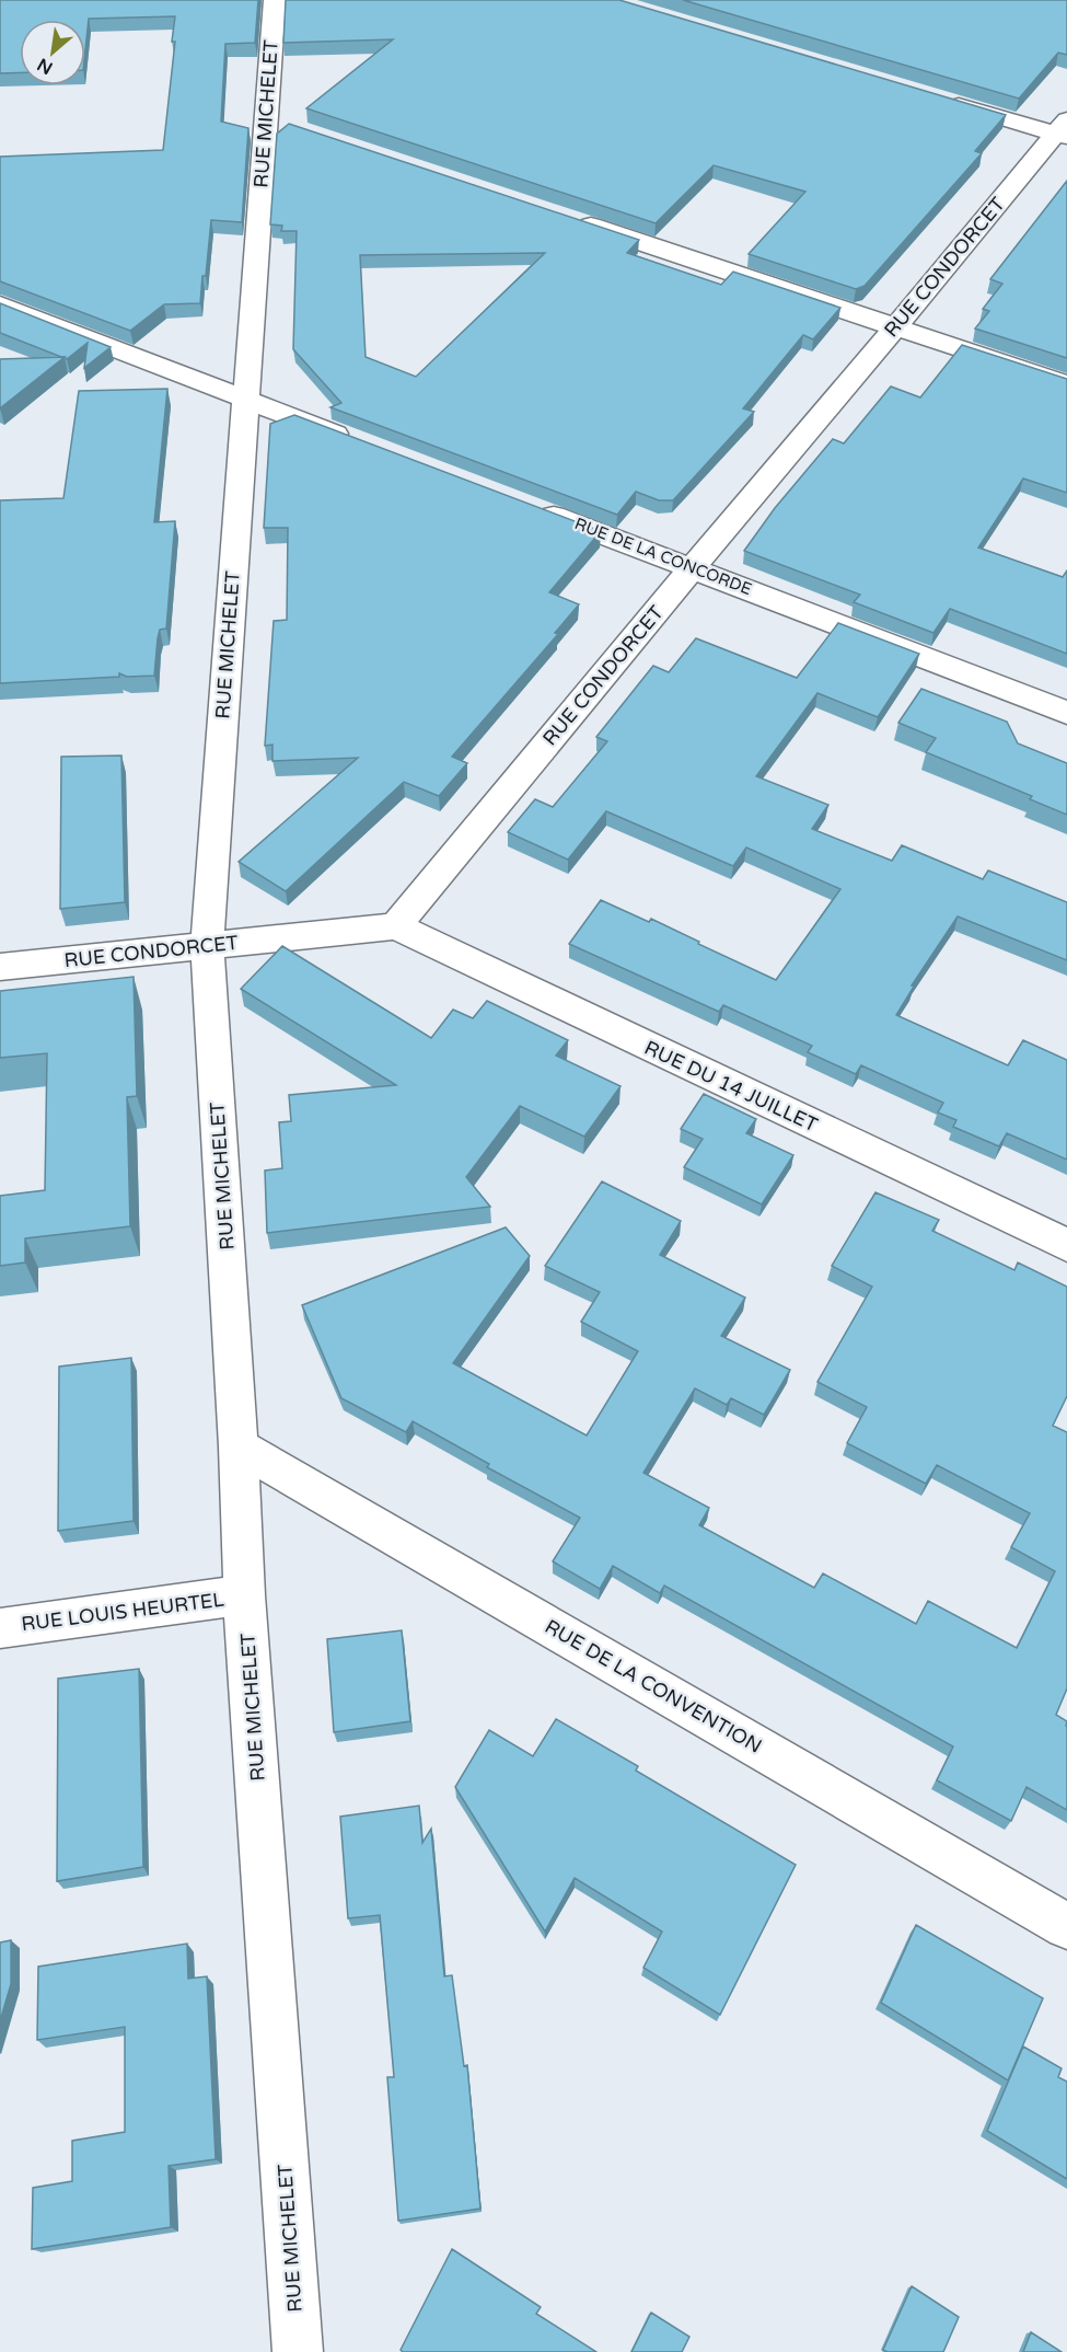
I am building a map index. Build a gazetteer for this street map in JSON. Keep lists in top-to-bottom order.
{
  "streets": {
    "street": [
      "RUE MICHELET",
      "RUE CONDORCET",
      "RUE DE LA CONCORDE",
      "RUE DU 14 JUILLET",
      "RUE LOUIS HEURTEL",
      "RUE DE LA CONVENTION"
    ]
  },
  "crossings": [
    ["RUE MICHELET", "RUE CONDORCET"],
    ["RUE MICHELET", "RUE LOUIS HEURTEL"],
    ["RUE MICHELET", "RUE DE LA CONVENTION"],
    ["RUE CONDORCET", "RUE DE LA CONCORDE"],
    ["RUE CONDORCET", "RUE DU 14 JUILLET"]
  ],
  "north": "bottom left"
}
